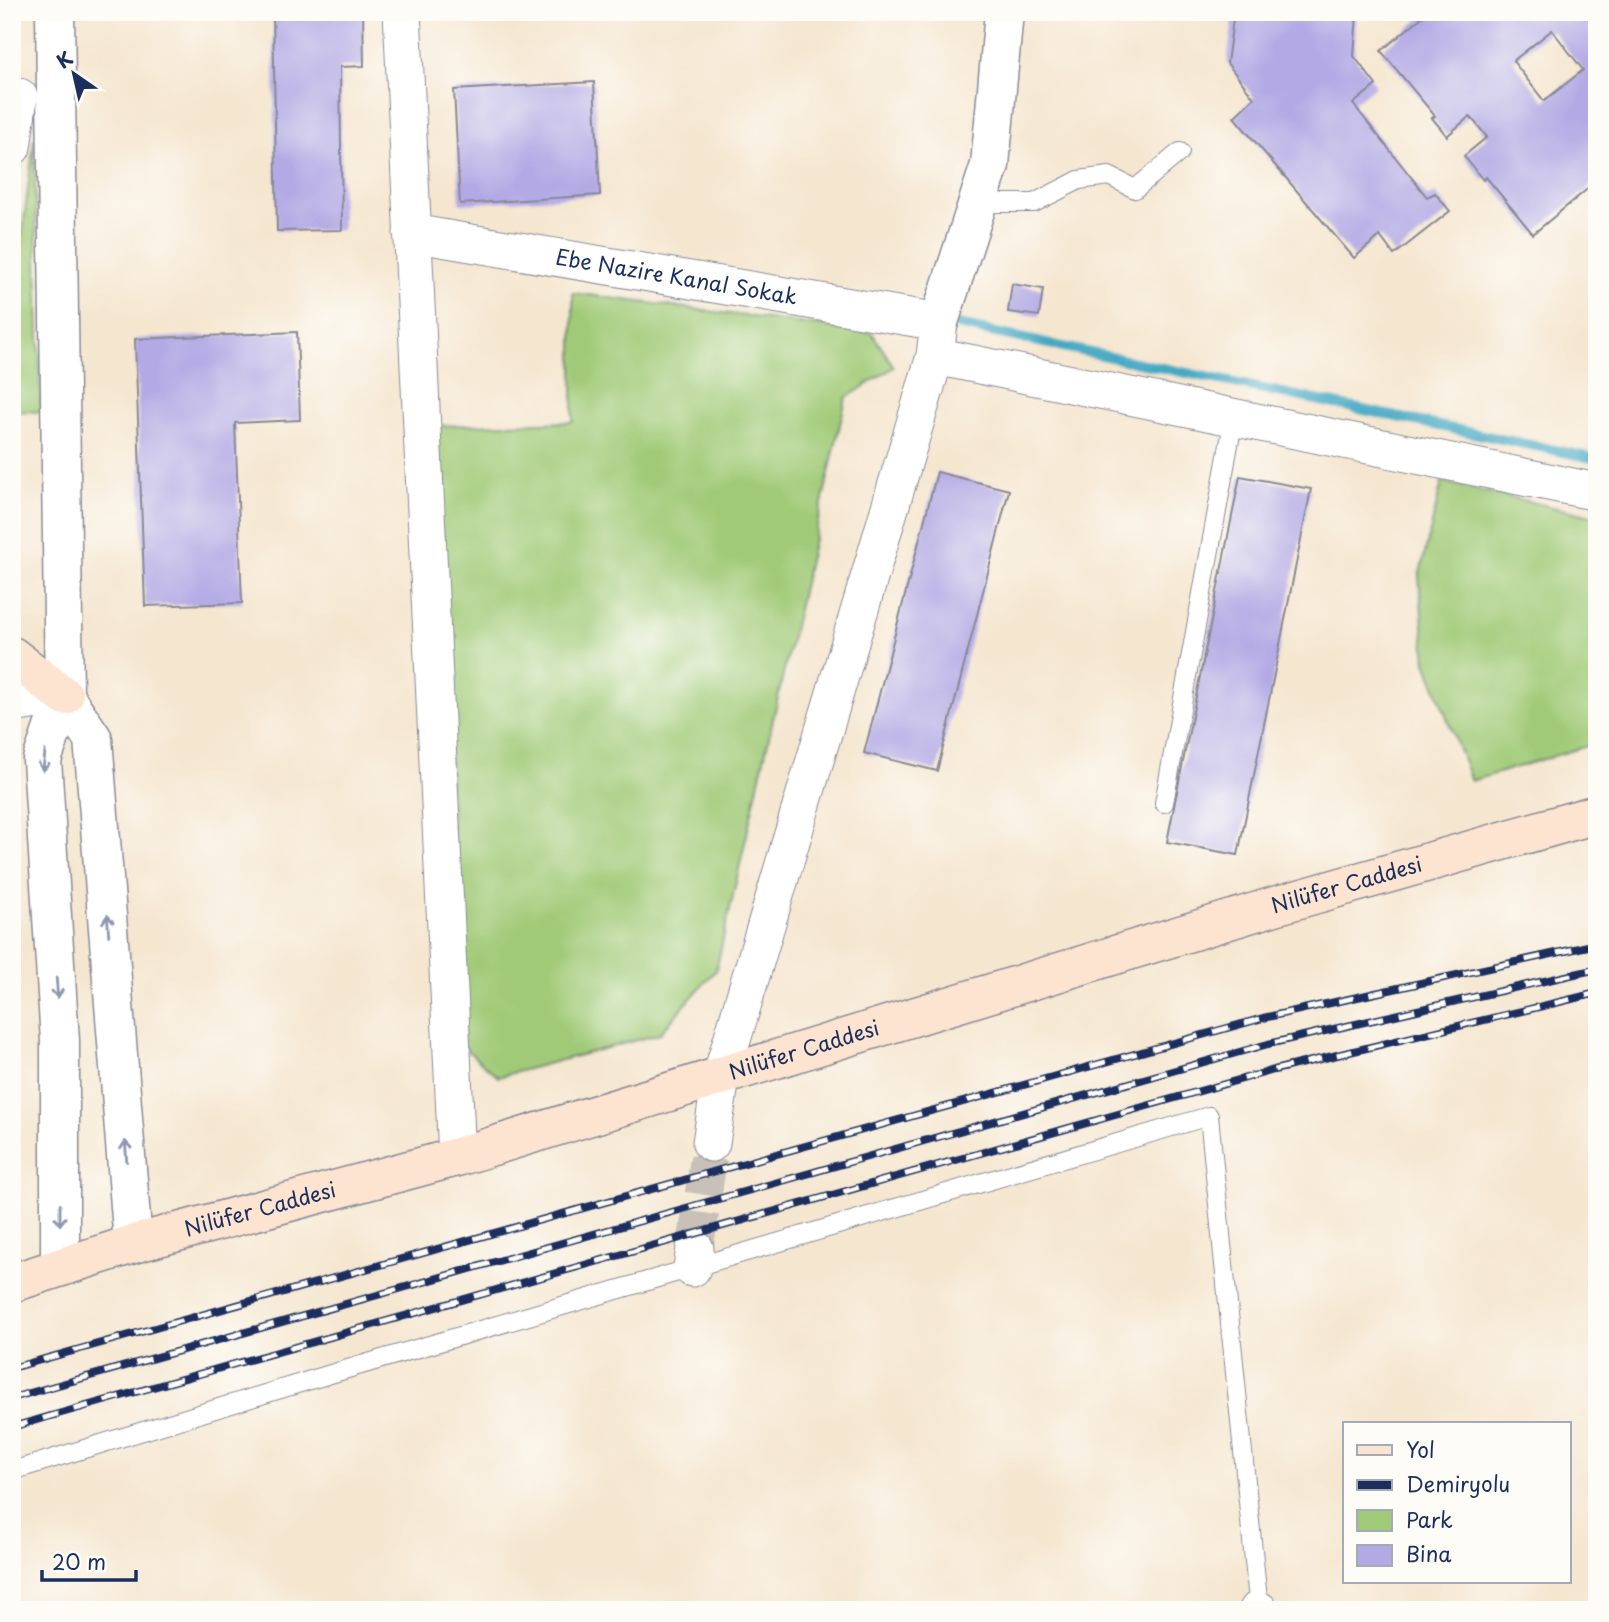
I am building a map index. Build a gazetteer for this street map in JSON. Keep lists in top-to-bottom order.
{
  "streets": {
    "main road": ["Nilüfer Caddesi"],
    "street": ["Ebe Nazire Kanal Sokak"]
  },
  "legend": [
    "Yol",
    "Demiryolu",
    "Park",
    "Bina"
  ],
  "scale_bar": "20 m",
  "north": "top left"
}
